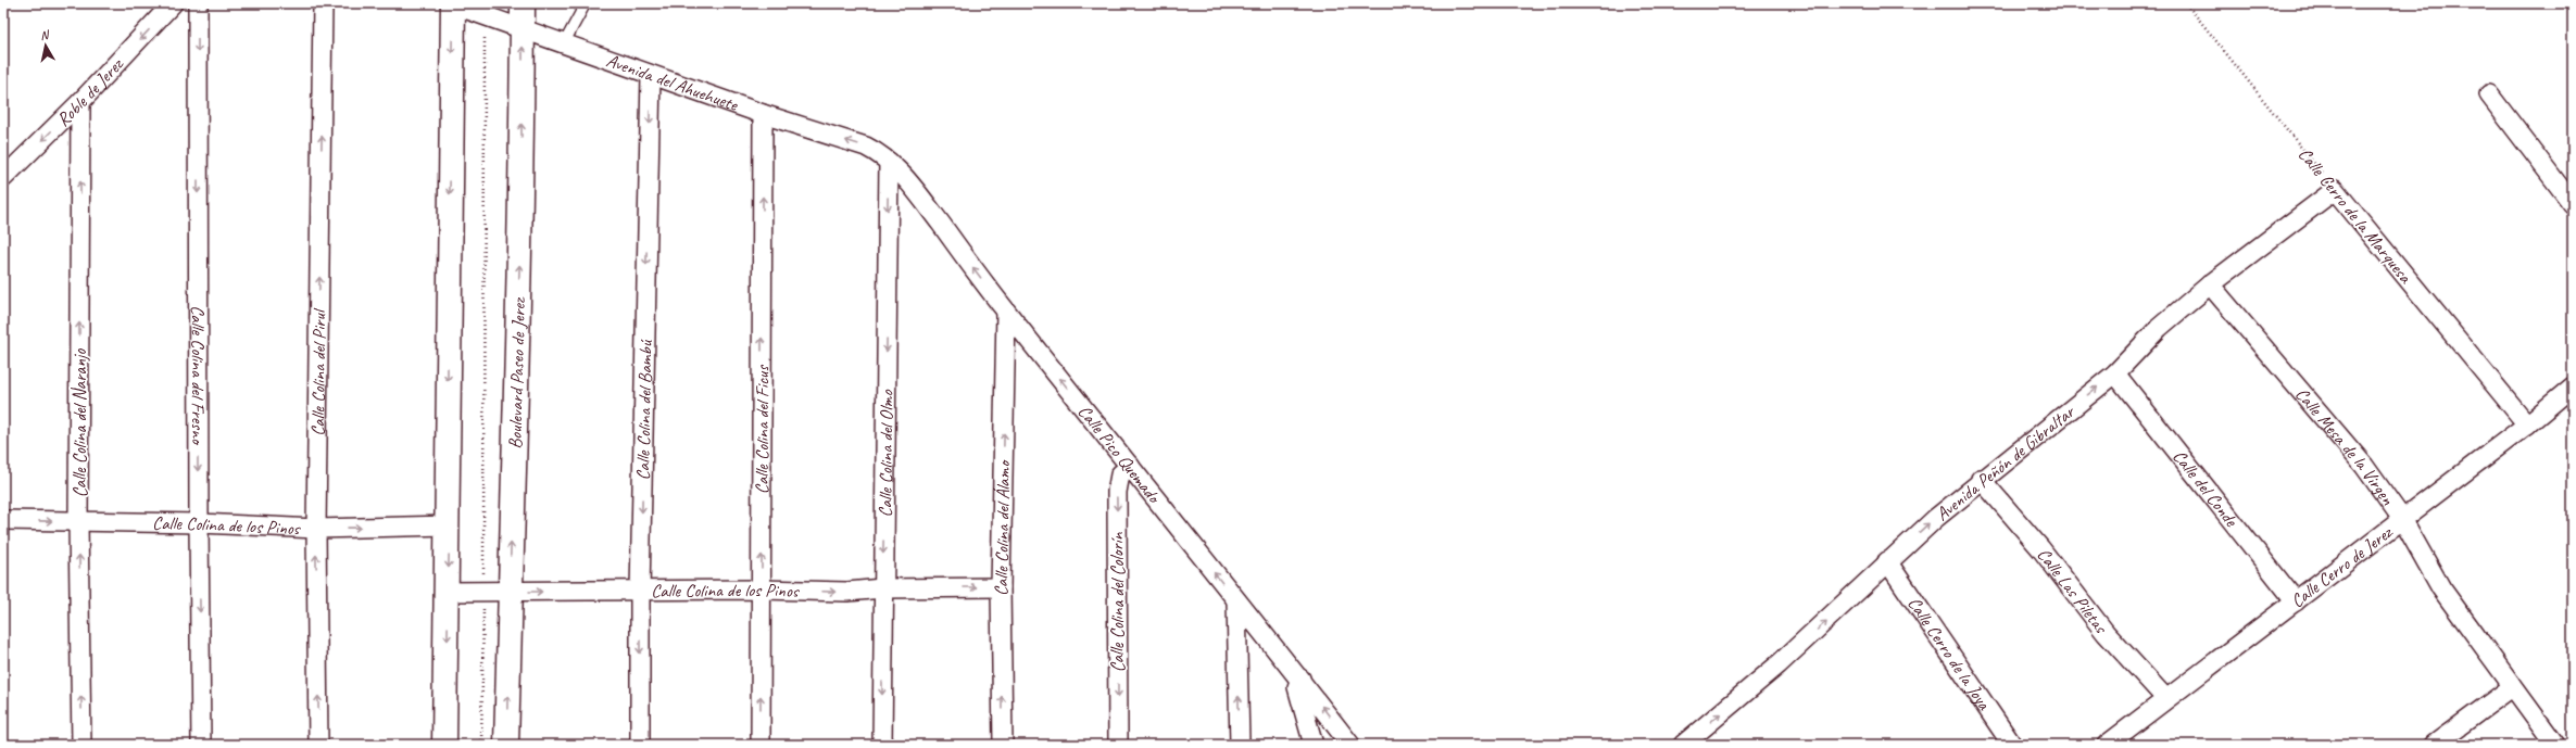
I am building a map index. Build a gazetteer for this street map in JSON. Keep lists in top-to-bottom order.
{
  "streets": {
    "main road": ["Boulevard Paseo de Jerez"],
    "street": [
      "Avenida del Ahuehuete",
      "Roble de Jerez",
      "Calle Cerro de la Marquesa",
      "Calle Colina del Pirul",
      "Calle Colina del Fresno",
      "Calle Colina del Bambú",
      "Calle Colina del Naranjo",
      "Calle Colina del Ficus",
      "Calle Mesa de la Virgen",
      "Calle Colina del Olmo",
      "Calle Pico Quemado",
      "Avenida Peñón de Gibraltar",
      "Calle del Conde",
      "Calle Colina de los Pinos",
      "Calle Colina del Álamo",
      "Calle Cerro de Jerez",
      "Calle Las Piletas",
      "Calle Colina del Colorín",
      "Calle Cerro de la Joya"
    ]
  },
  "crossings": [
    ["Avenida del Ahuehuete", "Boulevard Paseo de Jerez"],
    ["Avenida del Ahuehuete", "Calle Colina del Bambú"],
    ["Avenida del Ahuehuete", "Calle Colina del Ficus"],
    ["Avenida del Ahuehuete", "Calle Colina del Olmo"],
    ["Avenida del Ahuehuete", "Calle Pico Quemado"],
    ["Roble de Jerez", "Calle Colina del Naranjo"],
    ["Calle Cerro de la Marquesa", "Avenida Peñón de Gibraltar"],
    ["Calle Cerro de la Marquesa", "Calle Cerro de Jerez"],
    ["Calle Colina del Pirul", "Calle Colina de los Pinos"],
    ["Calle Colina del Fresno", "Calle Colina de los Pinos"],
    ["Boulevard Paseo de Jerez", "Calle Colina de los Pinos"],
    ["Calle Colina del Bambú", "Calle Colina de los Pinos"],
    ["Calle Colina del Naranjo", "Calle Colina de los Pinos"],
    ["Calle Colina del Ficus", "Calle Colina de los Pinos"],
    ["Calle Mesa de la Virgen", "Avenida Peñón de Gibraltar"],
    ["Calle Mesa de la Virgen", "Calle Cerro de Jerez"],
    ["Calle Colina del Olmo", "Calle Pico Quemado"],
    ["Calle Colina del Olmo", "Calle Colina de los Pinos"],
    ["Calle Pico Quemado", "Calle Colina del Álamo"],
    ["Calle Pico Quemado", "Calle Colina del Colorín"],
    ["Avenida Peñón de Gibraltar", "Calle del Conde"],
    ["Avenida Peñón de Gibraltar", "Calle Las Piletas"],
    ["Avenida Peñón de Gibraltar", "Calle Cerro de la Joya"],
    ["Calle del Conde", "Calle Cerro de Jerez"],
    ["Calle Colina de los Pinos", "Calle Colina del Álamo"],
    ["Calle Cerro de Jerez", "Calle Las Piletas"]
  ],
  "one_way": [
    "Roble de Jerez",
    "Calle Colina del Pirul",
    "Calle Colina del Fresno",
    "Calle Colina del Bambú",
    "Calle Colina del Naranjo",
    "Calle Colina del Ficus",
    "Calle Colina del Olmo",
    "Calle Pico Quemado",
    "Avenida Peñón de Gibraltar",
    "Calle Colina de los Pinos",
    "Calle Colina del Álamo"
  ],
  "north": "top"
}
